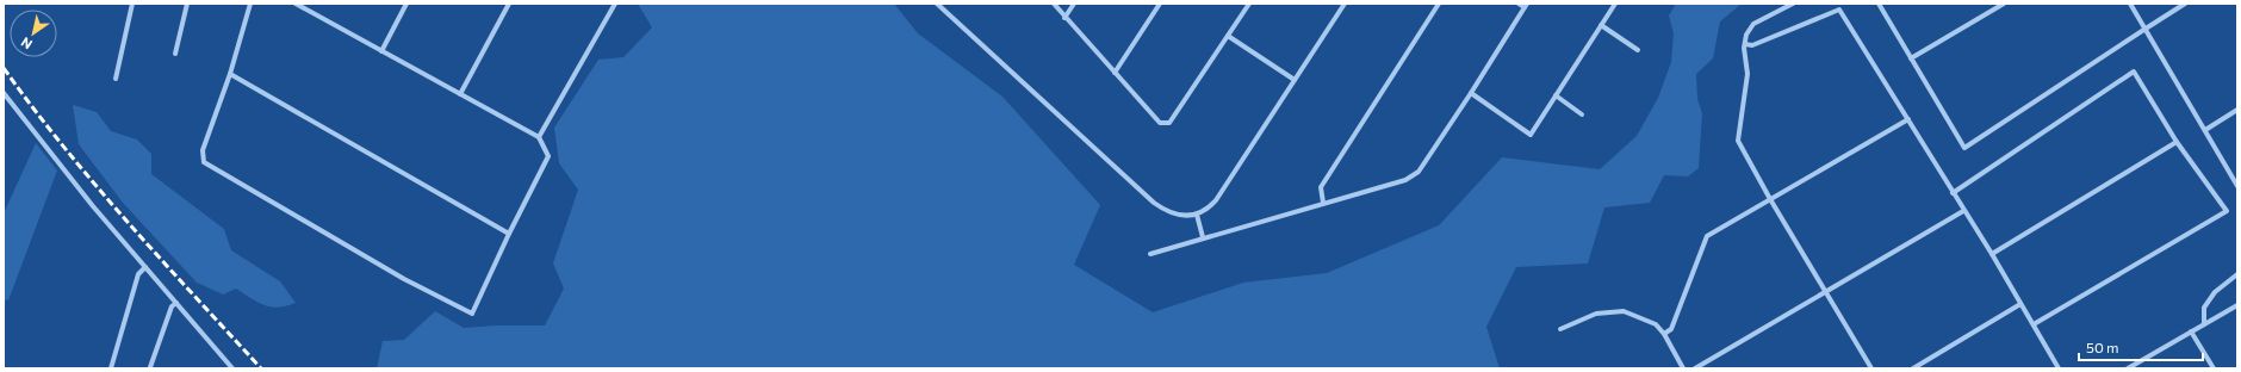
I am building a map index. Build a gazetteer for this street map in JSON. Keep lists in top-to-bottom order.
{
  "scale_bar": "50 m",
  "north": "bottom left"
}
